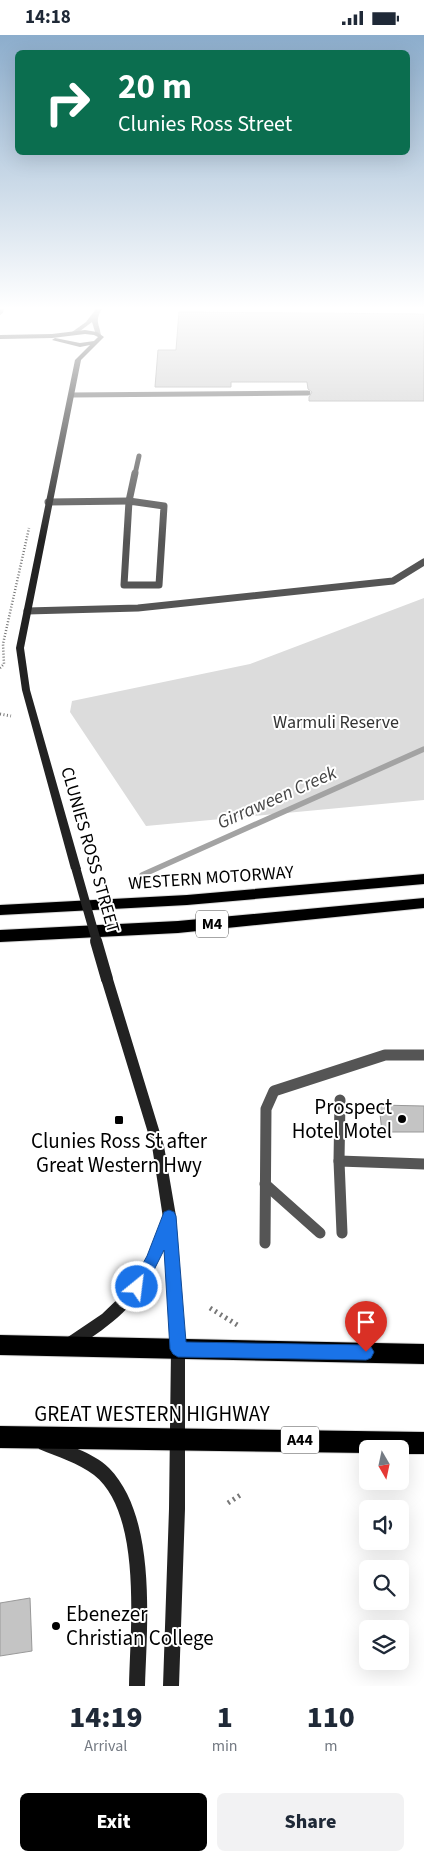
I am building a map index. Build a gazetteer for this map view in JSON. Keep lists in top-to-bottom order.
{
  "streets": {
    "highway": [
      "WESTERN MOTORWAY",
      "M4",
      "GREAT WESTERN HIGHWAY",
      "A44"
    ],
    "street": ["CLUNIES ROSS STREET"]
  },
  "crossings": [
    ["CLUNIES ROSS STREET", "GREAT WESTERN HIGHWAY"]
  ],
  "water": ["Girraween Creek"],
  "parks": ["Warmuli Reserve"],
  "places": {
    "other": ["Prospect Hotel Motel", "Ebenezer Christian College"],
    "transit": ["Clunies Ross St after Great Western Hwy"]
  },
  "north": "bottom",
  "page": {
    "status": "14:18",
    "turn": ["20 m", "Clunies Ross Street"],
    "eta": [
      "14:19",
      "Arrival",
      "1",
      "min",
      "110",
      "m"
    ],
    "buttons": ["Exit", "Share"]
  }
}
